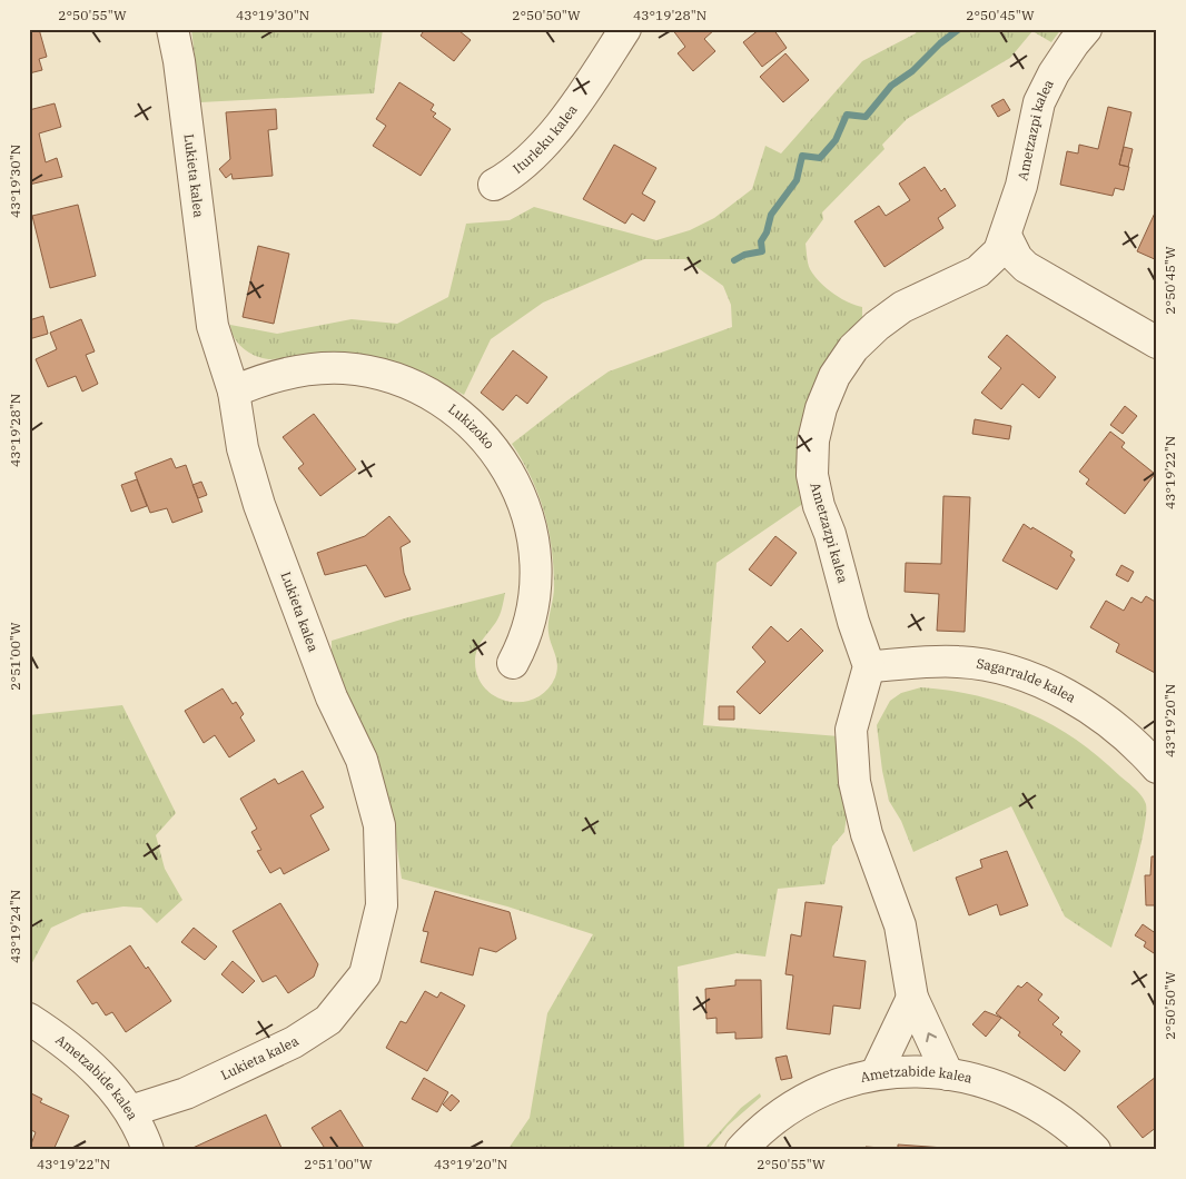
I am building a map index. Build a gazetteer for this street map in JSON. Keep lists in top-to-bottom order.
{
  "streets": {
    "street": [
      "Ametzazpi kalea",
      "Iturleku kalea",
      "Lukieta kalea",
      "Lukizoko",
      "Sagarralde kalea",
      "Ametzabide kalea"
    ]
  },
  "crossings": [
    ["Ametzazpi kalea", "Sagarralde kalea"],
    ["Lukieta kalea", "Lukizoko"],
    ["Lukieta kalea", "Ametzabide kalea"]
  ],
  "coordinates": [
    "2°50'55\"W",
    "43°19'30\"N",
    "2°50'50\"W",
    "43°19'28\"N",
    "2°50'45\"W",
    "43°19'22\"N",
    "2°51'00\"W",
    "43°19'20\"N",
    "43°19'24\"N"
  ]
}
